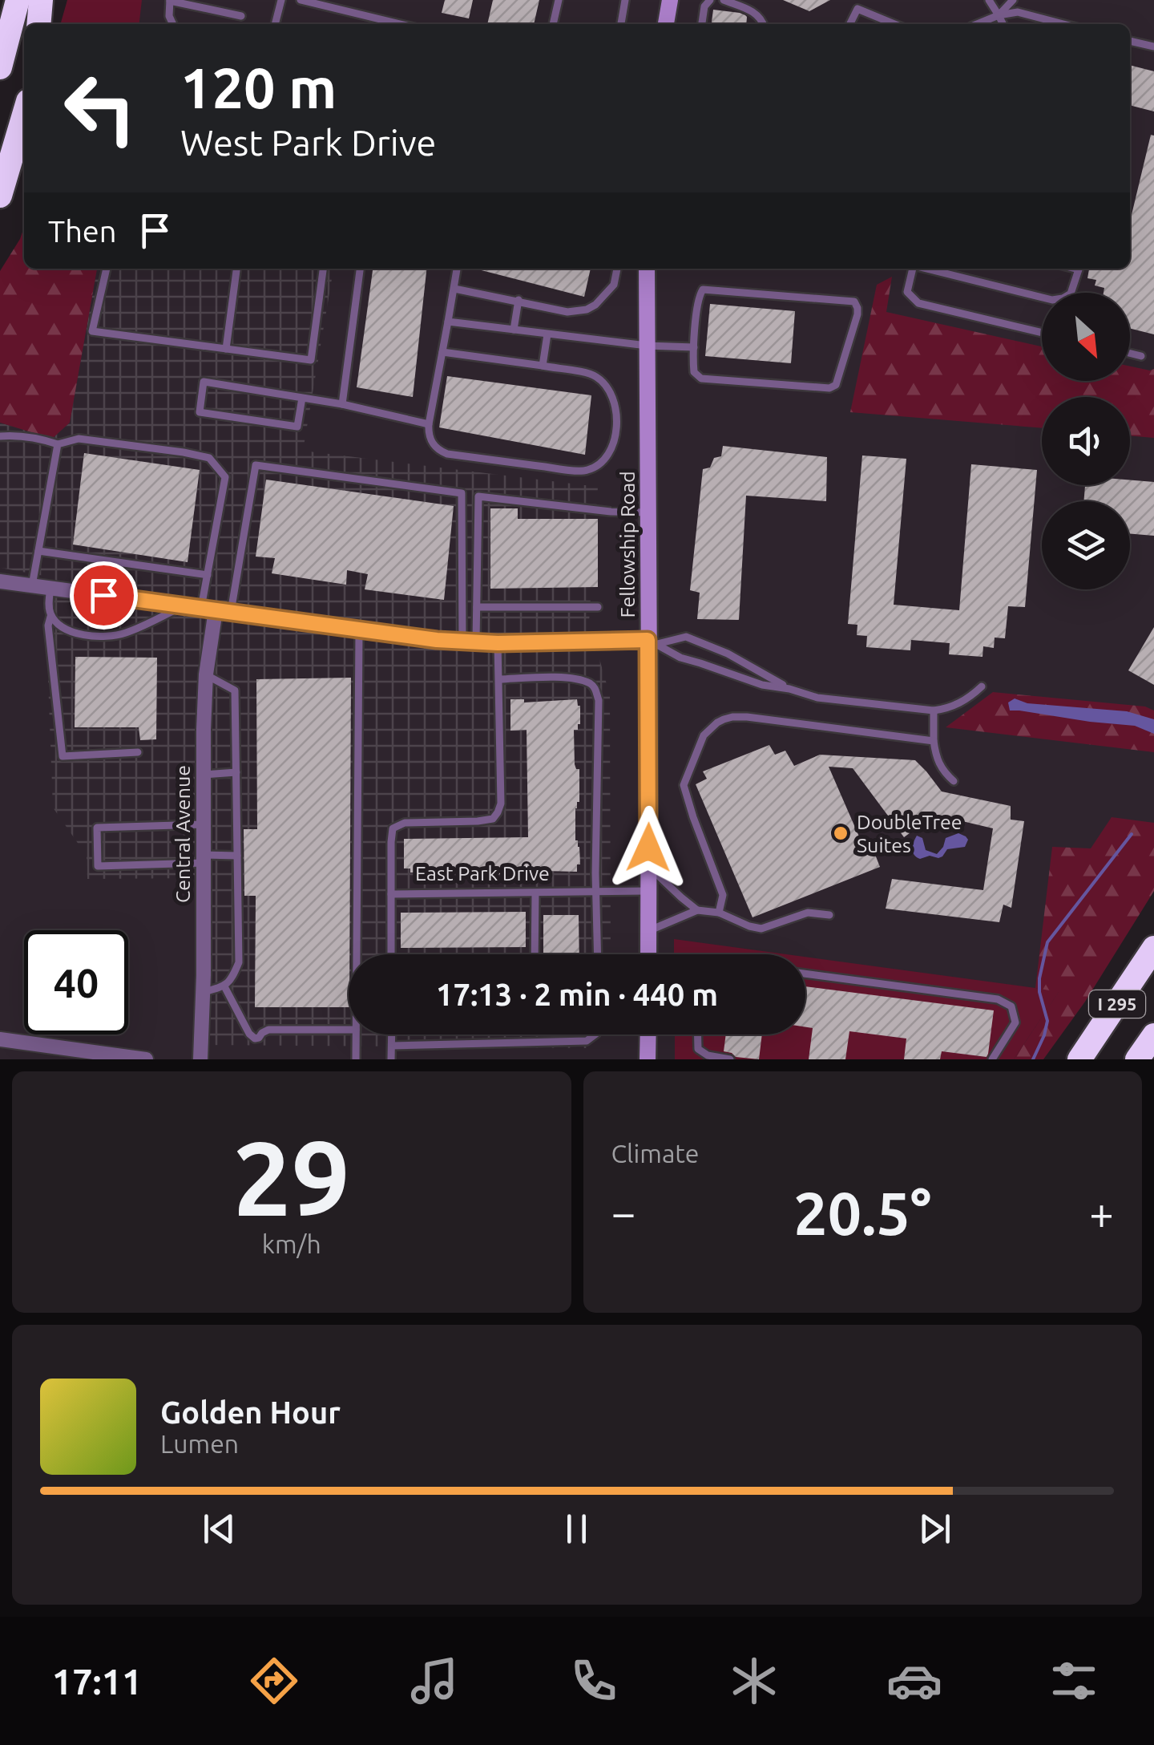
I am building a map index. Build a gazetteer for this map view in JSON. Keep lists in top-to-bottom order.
{
  "streets": {
    "highway": ["I 295"],
    "street": ["Fellowship Road", "Central Avenue"],
    "lane": ["East Park Drive"]
  },
  "crossings": [
    ["Fellowship Road", "East Park Drive"]
  ],
  "places": ["DoubleTree Suites"],
  "north": "bottom right",
  "page": {
    "turn": ["120 m", "West Park Drive"],
    "then": "Then",
    "limit": "40",
    "trip": "17:13 · 2 min · 440 m",
    "tile": [
      ["29", "km/h"],
      "Climate"
    ],
    "heat": ["−", "20.5°", "+"],
    "song": ["Golden Hour", "Lumen"],
    "tabs": "17:11"
  }
}
